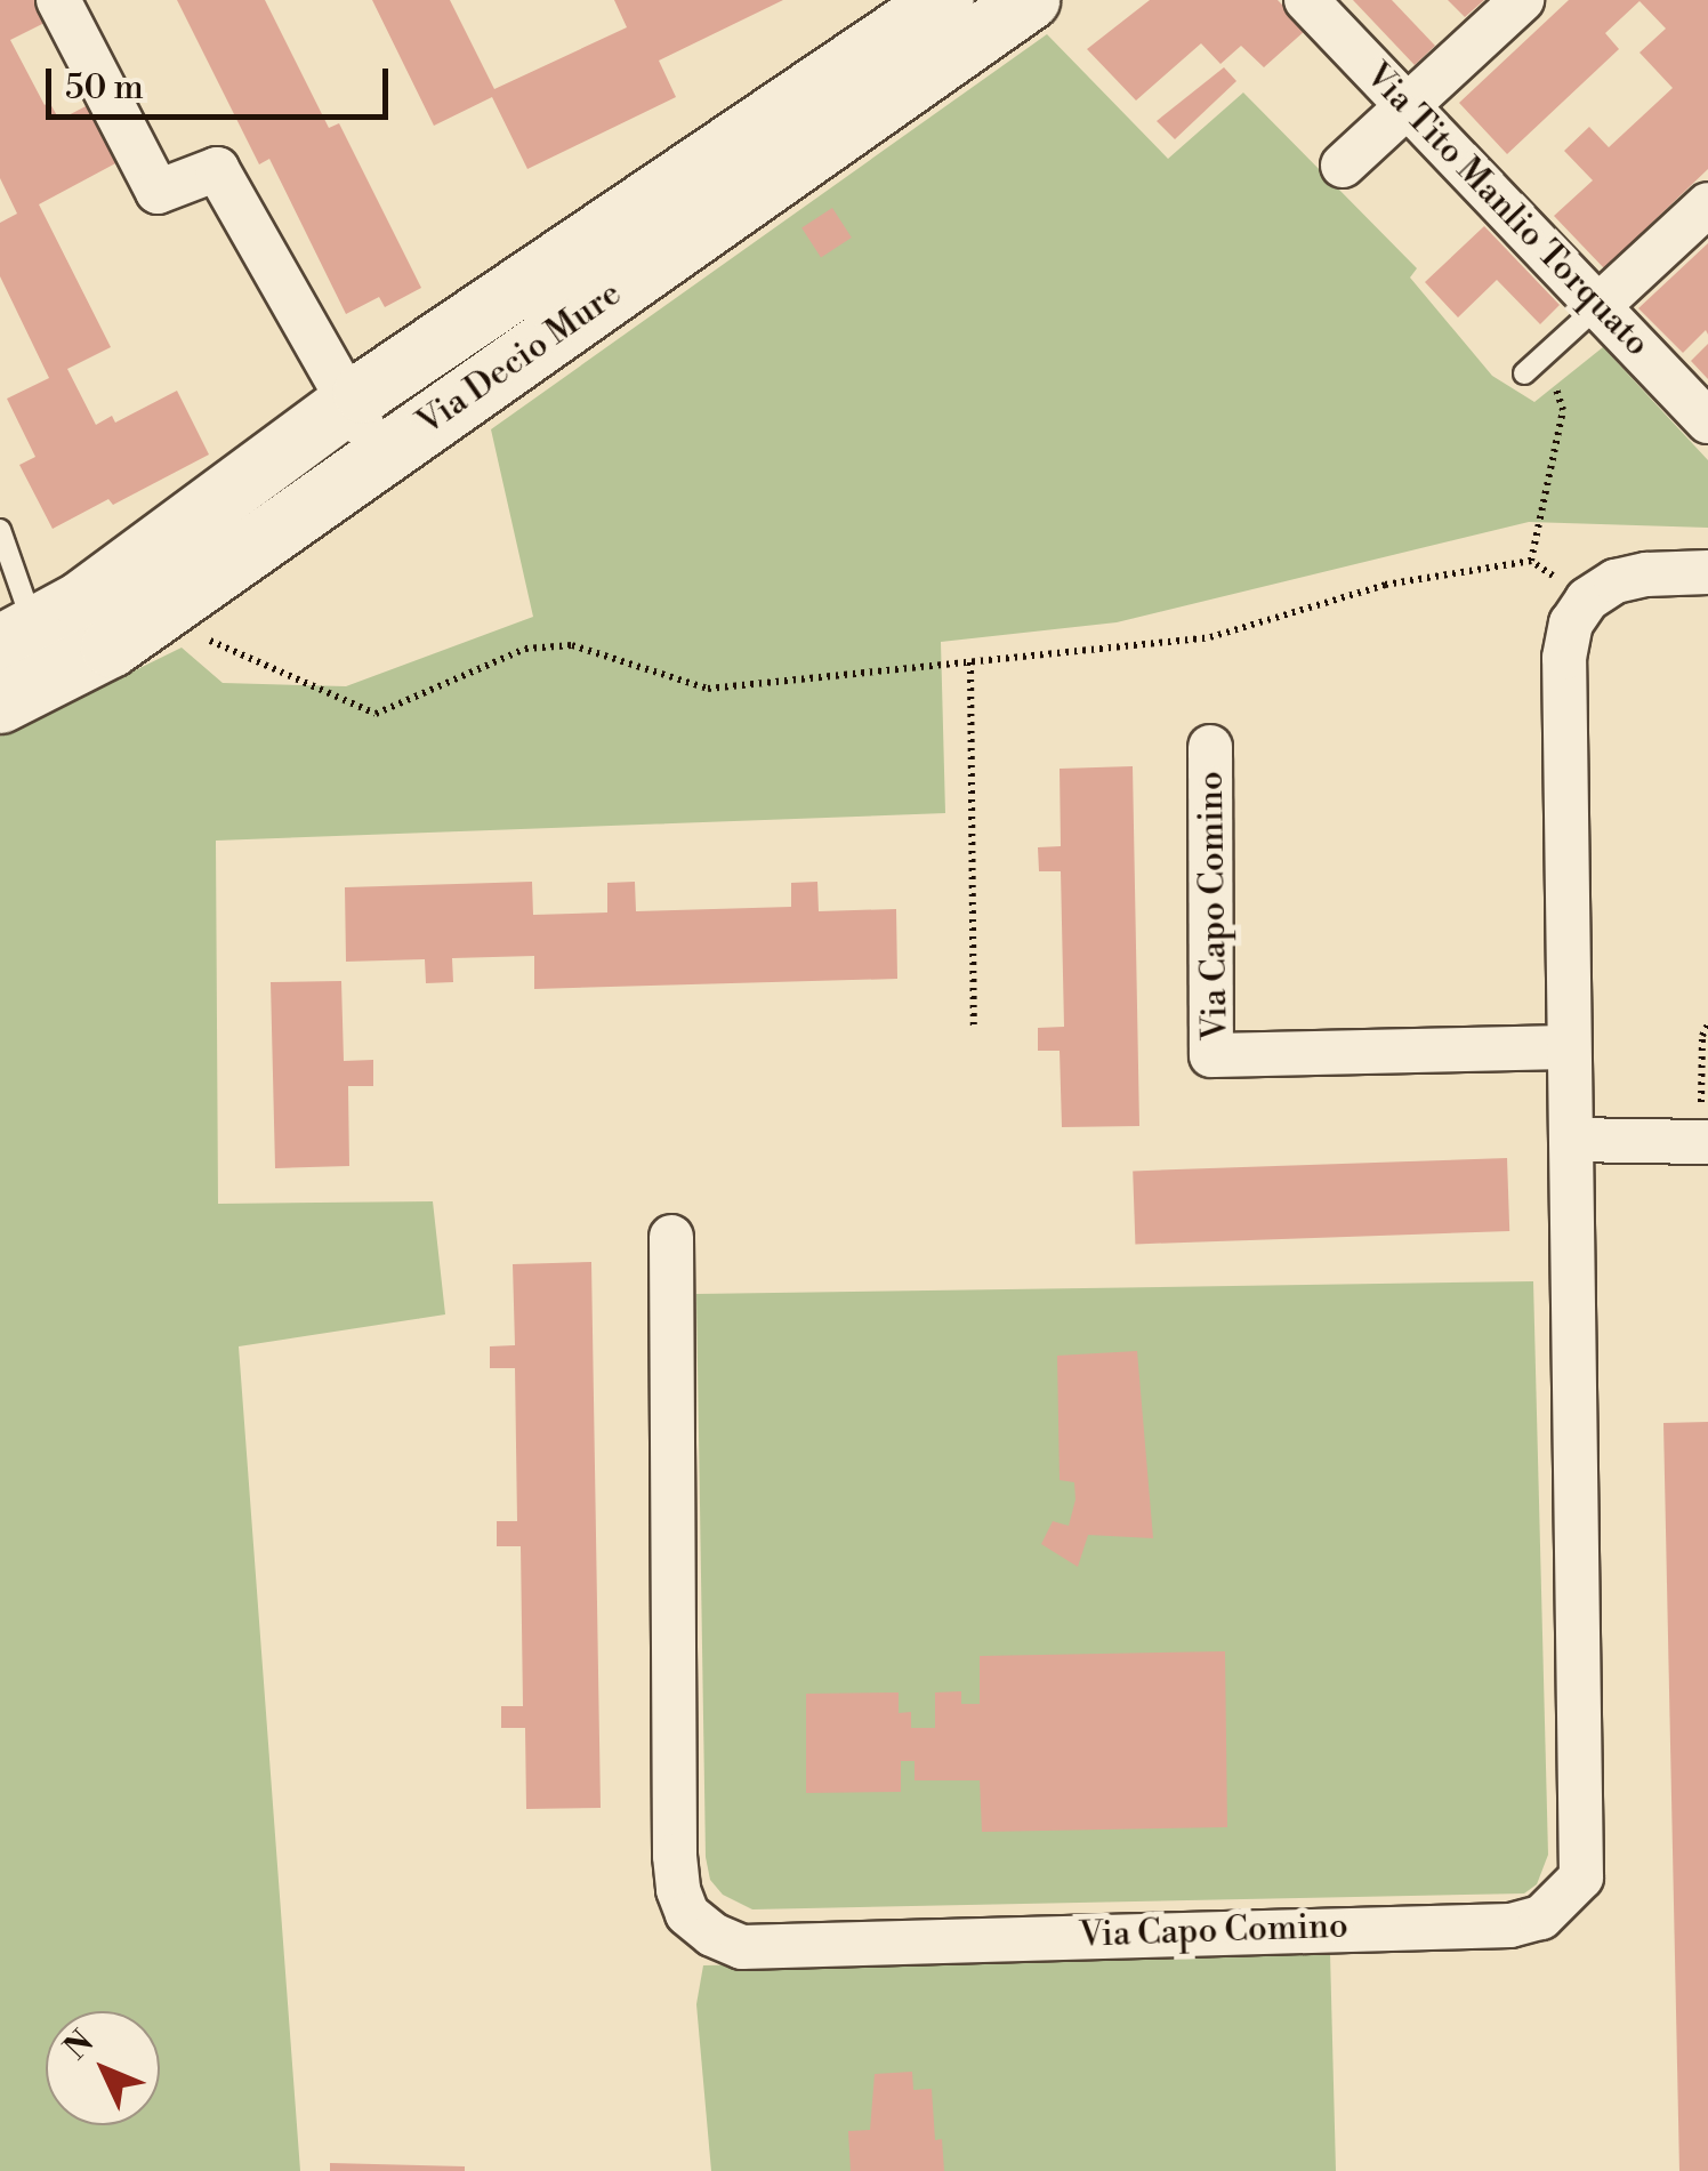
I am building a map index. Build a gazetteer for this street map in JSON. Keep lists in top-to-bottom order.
{
  "streets": {
    "street": ["Via Tito Manlio Torquato", "Via Decio Mure", "Via Capo Comino"]
  },
  "scale_bar": "50 m",
  "north": "top left"
}
